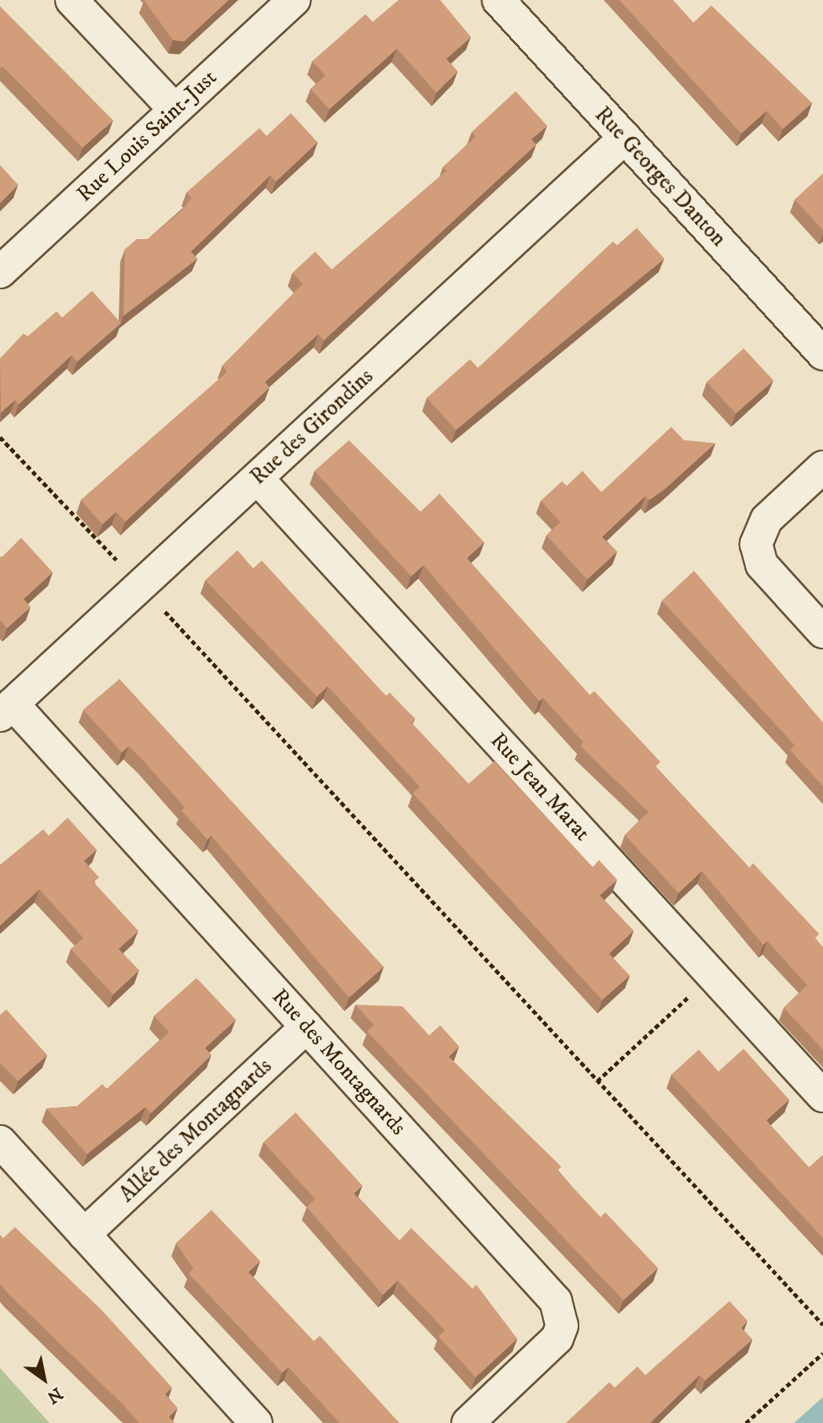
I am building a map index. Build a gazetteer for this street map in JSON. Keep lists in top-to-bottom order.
{
  "streets": {
    "street": [
      "Rue Louis Saint-Just",
      "Rue Georges Danton",
      "Rue des Girondins",
      "Rue Jean Marat",
      "Rue des Montagnards",
      "Allée des Montagnards"
    ]
  },
  "crossings": [
    ["Rue Georges Danton", "Rue des Girondins"],
    ["Rue des Girondins", "Rue Jean Marat"],
    ["Rue des Girondins", "Rue des Montagnards"],
    ["Rue des Montagnards", "Allée des Montagnards"]
  ],
  "north": "bottom right"
}
